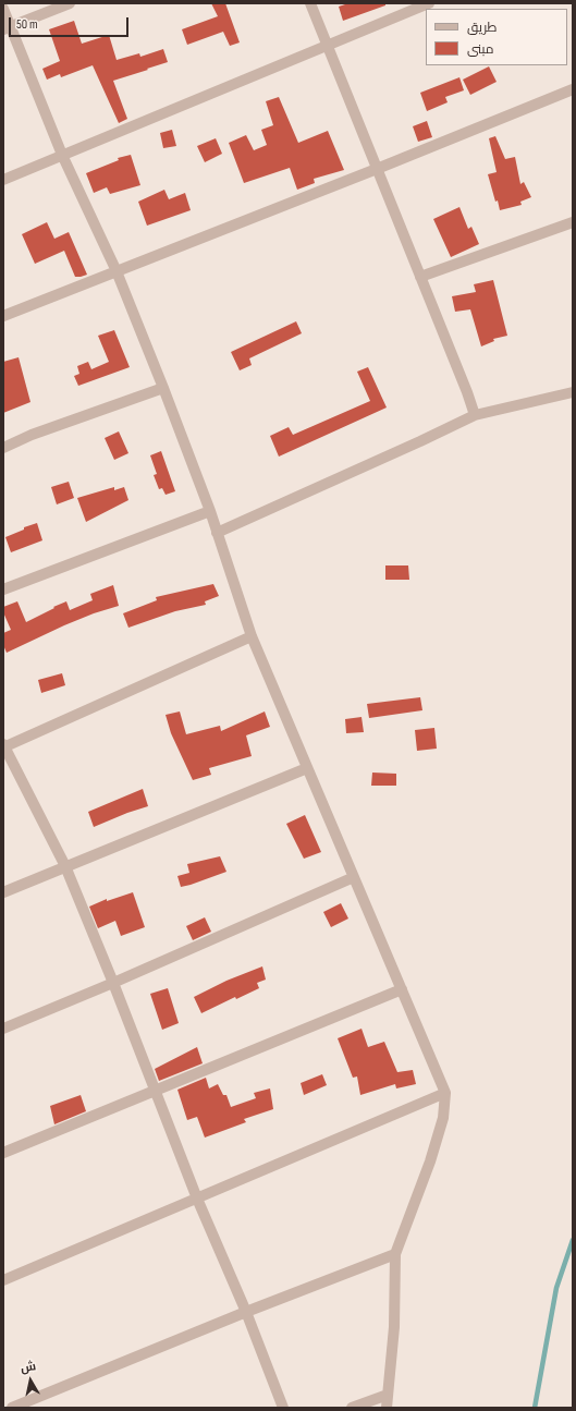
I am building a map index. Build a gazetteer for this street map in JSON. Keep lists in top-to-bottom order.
{
  "legend": ["طريق", "مبنى"],
  "scale_bar": "50 m",
  "north": "top"
}
